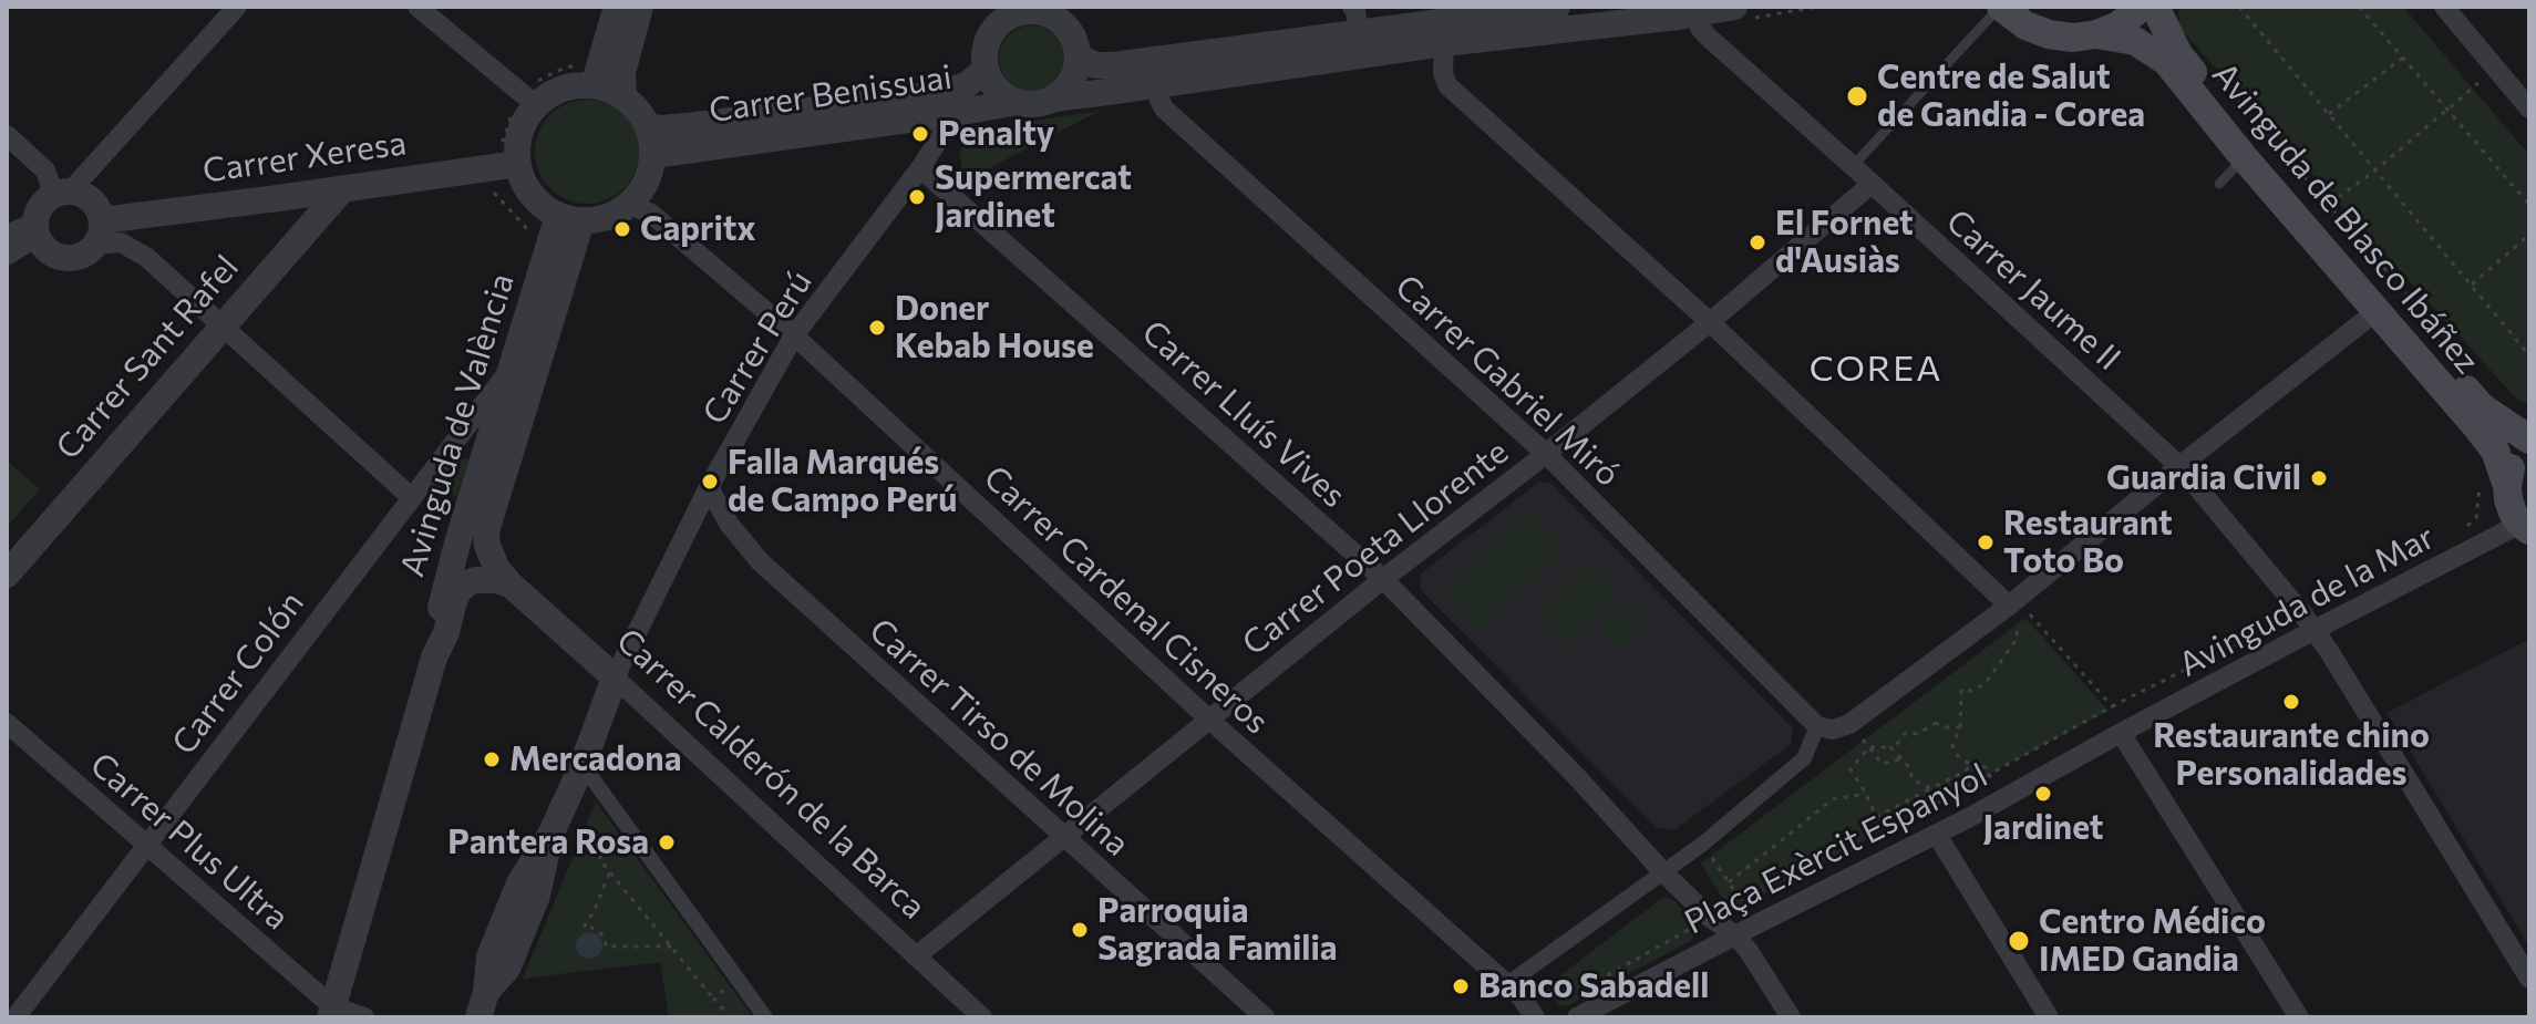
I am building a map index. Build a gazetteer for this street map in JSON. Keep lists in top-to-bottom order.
{
  "streets": {
    "main road": ["Avinguda de Blasco Ibáñez"],
    "street": [
      "Carrer Benissuai",
      "Carrer Xeresa",
      "Carrer Jaume II",
      "Carrer Perú",
      "Carrer Sant Rafel",
      "Carrer Gabriel Miró",
      "Carrer Lluís Vives",
      "Avinguda de València",
      "Carrer Poeta Llorente",
      "Carrer Cardenal Cisneros",
      "Avinguda de la Mar",
      "Carrer Colón",
      "Carrer Tirso de Molina",
      "Carrer Calderón de la Barca",
      "Carrer Plus Ultra",
      "Plaça Exèrcit Espanyol"
    ]
  },
  "crossings": [
    ["Carrer Benissuai", "Carrer Xeresa"],
    ["Carrer Benissuai", "Carrer Perú"],
    ["Carrer Benissuai", "Avinguda de València"],
    ["Carrer Benissuai", "Carrer Cardenal Cisneros"],
    ["Carrer Xeresa", "Carrer Sant Rafel"],
    ["Carrer Xeresa", "Avinguda de València"],
    ["Carrer Xeresa", "Carrer Cardenal Cisneros"],
    ["Avinguda de Blasco Ibáñez", "Avinguda de la Mar"],
    ["Carrer Jaume II", "Carrer Poeta Llorente"],
    ["Carrer Jaume II", "Avinguda de la Mar"],
    ["Carrer Perú", "Carrer Lluís Vives"],
    ["Carrer Perú", "Carrer Cardenal Cisneros"],
    ["Carrer Perú", "Carrer Tirso de Molina"],
    ["Carrer Perú", "Carrer Calderón de la Barca"],
    ["Carrer Gabriel Miró", "Carrer Poeta Llorente"],
    ["Carrer Lluís Vives", "Carrer Poeta Llorente"],
    ["Carrer Lluís Vives", "Plaça Exèrcit Espanyol"],
    ["Avinguda de València", "Carrer Cardenal Cisneros"],
    ["Avinguda de València", "Carrer Colón"],
    ["Avinguda de València", "Carrer Calderón de la Barca"],
    ["Avinguda de València", "Carrer Plus Ultra"],
    ["Carrer Poeta Llorente", "Carrer Cardenal Cisneros"],
    ["Carrer Poeta Llorente", "Carrer Tirso de Molina"],
    ["Carrer Poeta Llorente", "Carrer Calderón de la Barca"],
    ["Avinguda de la Mar", "Plaça Exèrcit Espanyol"],
    ["Carrer Colón", "Carrer Plus Ultra"]
  ],
  "districts": ["COREA"],
  "places": [
    "Centre de Salut de Gandia - Corea",
    "Penalty",
    "Supermercat Jardinet",
    "Capritx",
    "El Fornet d'Ausiàs",
    "Doner Kebab House",
    "Guardia Civil",
    "Falla Marqués de Campo Perú",
    "Restaurant Toto Bo",
    "Restaurante chino Personalidades",
    "Mercadona",
    "Jardinet",
    "Pantera Rosa",
    "Parroquia Sagrada Familia",
    "Centro Médico IMED Gandia",
    "Banco Sabadell"
  ]
}
